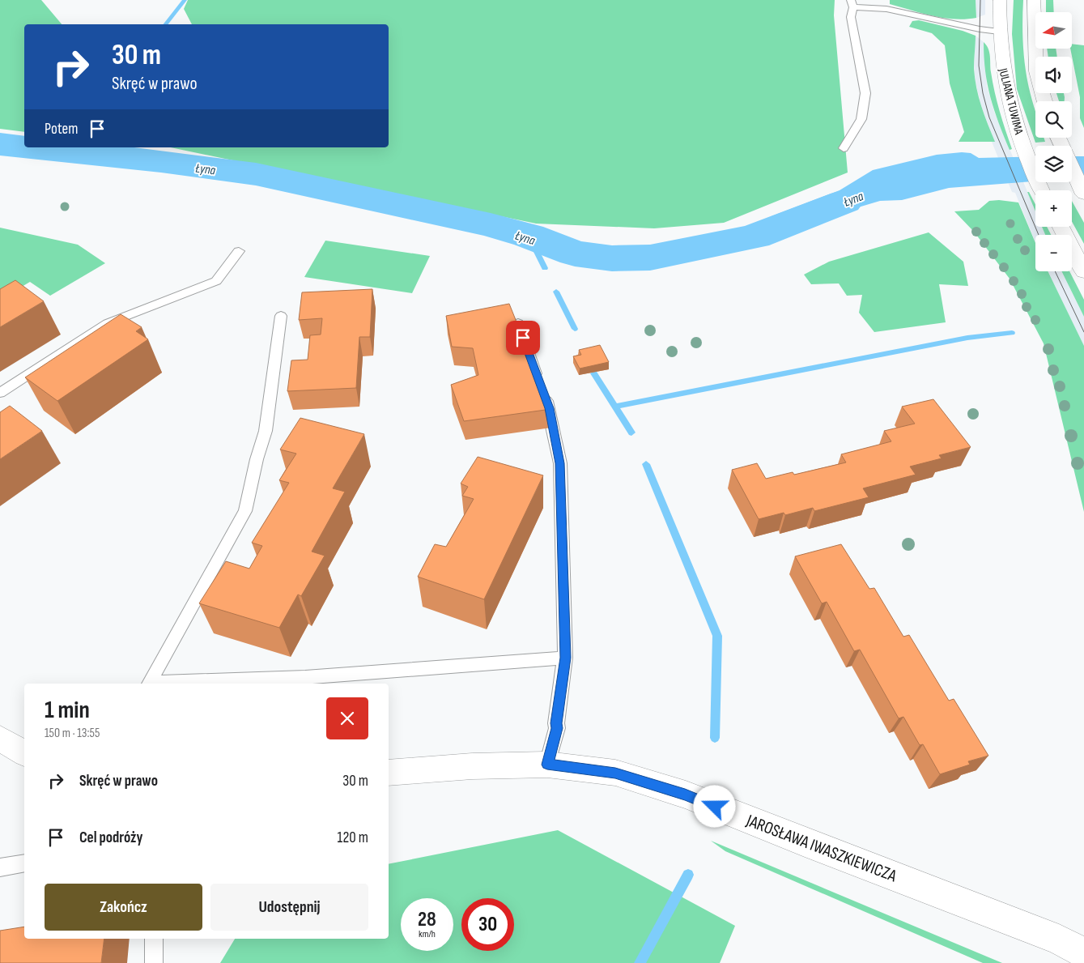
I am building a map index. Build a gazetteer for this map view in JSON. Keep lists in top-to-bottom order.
{
  "streets": {
    "main road": ["JULIANA TUWIMA", "JAROSŁAWA IWASZKIEWICZA"]
  },
  "water": ["Łyna"],
  "north": "left",
  "page": {
    "map_buttons": ["+", "−"],
    "turn": ["30 m", "Skręć w prawo"],
    "then": "Potem",
    "heading": ["1 min", "150 m · 13:55"],
    "list": [
      {
        "name": "Skręć w prawo",
        "value": "30 m"
      },
      {
        "name": "Cel podróży",
        "value": "120 m"
      }
    ],
    "buttons": ["Zakończ", "Udostępnij"],
    "speed": "28 km/h",
    "limit": "30"
  }
}
